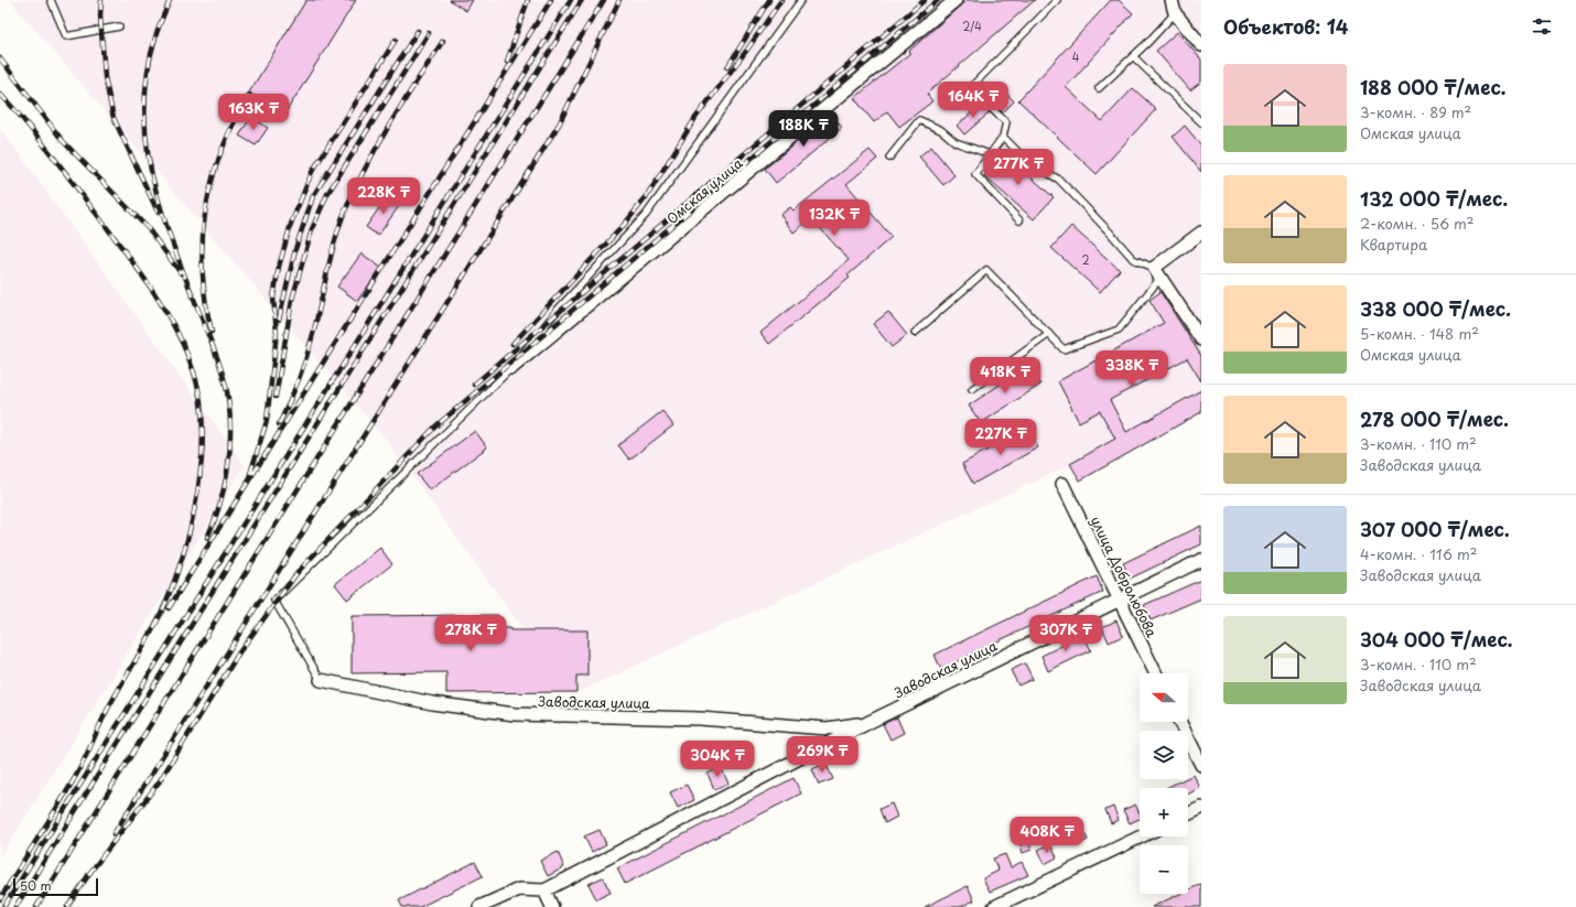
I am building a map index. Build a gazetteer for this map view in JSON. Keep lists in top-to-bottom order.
{
  "streets": {
    "street": ["Омская улица", "улица Добролюбова", "Заводская улица"]
  },
  "crossings": [
    ["улица Добролюбова", "Заводская улица"]
  ],
  "house_numbers": ["2/4", "4", "2"],
  "scale_bar": "50 m",
  "north": "left",
  "page": {
    "heading": "Объектов: 14",
    "list": [
      {
        "name": "188 000 ₸/мес.",
        "note": "3-комн. · 89 m² · Омская улица"
      },
      {
        "name": "132 000 ₸/мес.",
        "note": "2-комн. · 56 m² · Квартира"
      },
      {
        "name": "338 000 ₸/мес.",
        "note": "5-комн. · 148 m² · Омская улица"
      },
      {
        "name": "278 000 ₸/мес.",
        "note": "3-комн. · 110 m² · Заводская улица"
      },
      {
        "name": "307 000 ₸/мес.",
        "note": "4-комн. · 116 m² · Заводская улица"
      },
      {
        "name": "304 000 ₸/мес.",
        "note": "3-комн. · 110 m² · Заводская улица"
      }
    ],
    "price": [
      "164K ₸",
      "163K ₸",
      "188K ₸",
      "277K ₸",
      "228K ₸",
      "132K ₸",
      "338K ₸",
      "418K ₸",
      "227K ₸",
      "278K ₸",
      "307K ₸",
      "269K ₸",
      "304K ₸",
      "408K ₸"
    ],
    "map_buttons": ["+", "−"],
    "scale": "50 m"
  }
}
